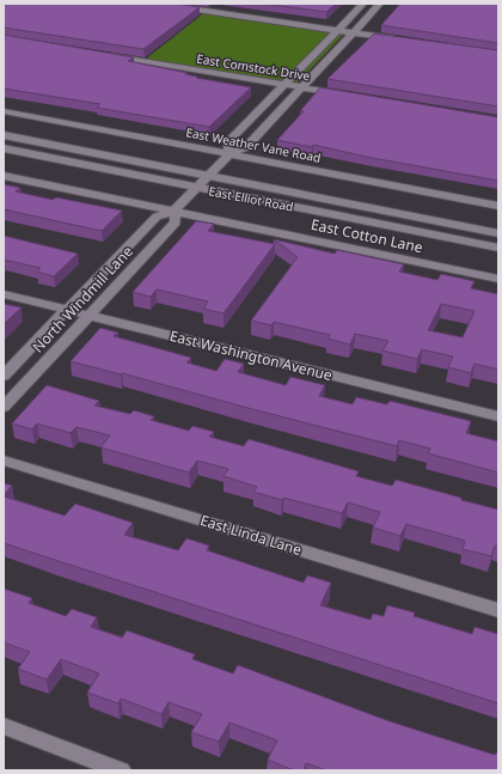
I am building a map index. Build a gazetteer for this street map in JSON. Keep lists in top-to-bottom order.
{
  "streets": {
    "street": [
      "East Comstock Drive",
      "East Weather Vane Road",
      "East Elliot Road",
      "East Cotton Lane",
      "North Windmill Lane",
      "East Washington Avenue",
      "East Linda Lane"
    ]
  },
  "crossings": [
    ["East Weather Vane Road", "North Windmill Lane"],
    ["East Elliot Road", "North Windmill Lane"],
    ["East Cotton Lane", "North Windmill Lane"],
    ["North Windmill Lane", "East Washington Avenue"]
  ]
}
